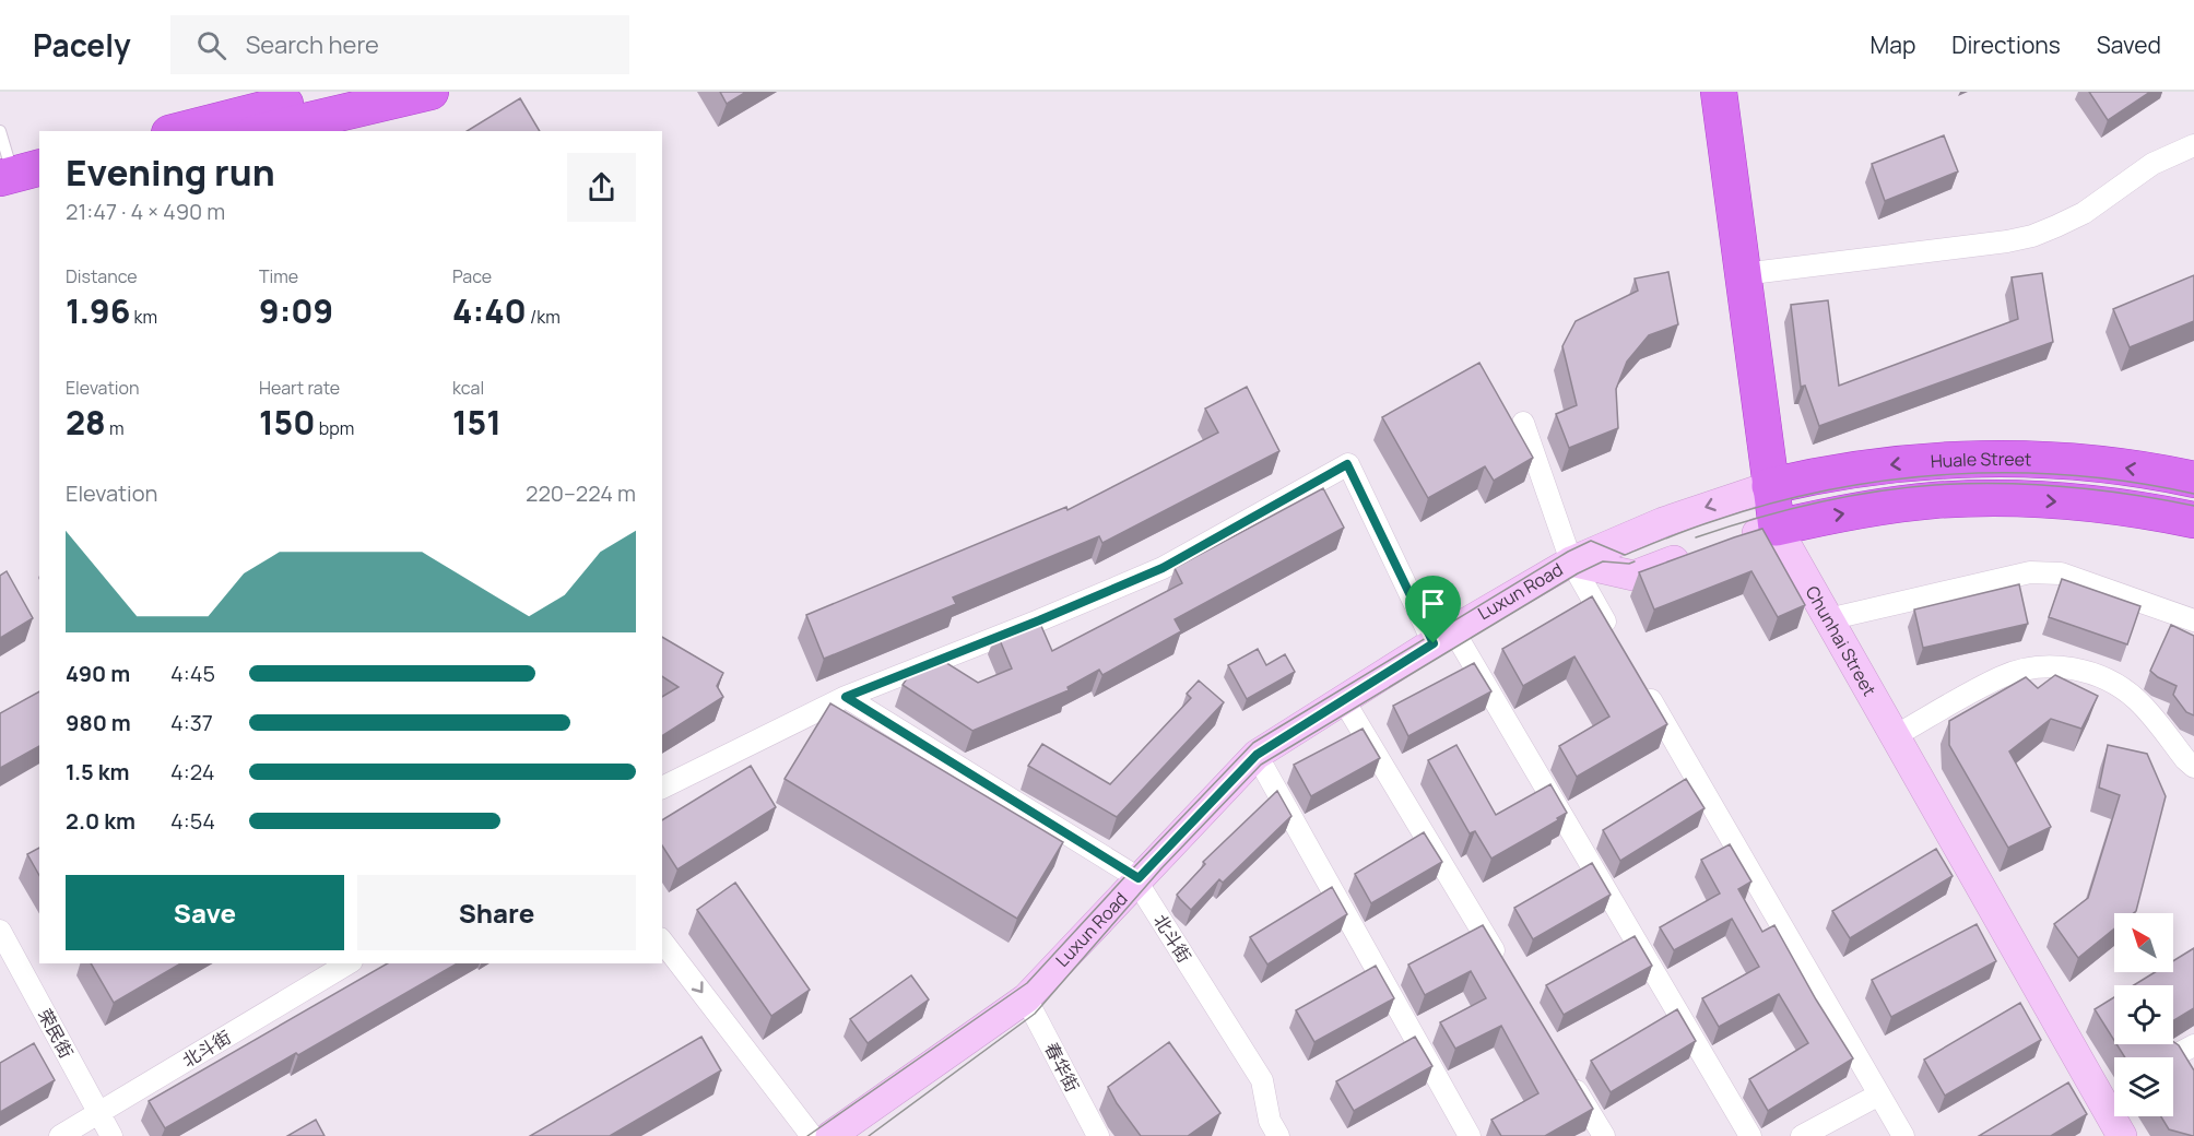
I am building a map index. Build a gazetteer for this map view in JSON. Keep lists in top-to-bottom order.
{
  "streets": {
    "highway": ["Huale Street", "Chunhai Street"],
    "main road": ["Luxun Road"],
    "street": ["北斗街", "荣民街", "春华街"]
  },
  "crossings": [
    ["Huale Street", "Luxun Road"],
    ["Huale Street", "Chunhai Street"],
    ["Luxun Road", "Chunhai Street"],
    ["Luxun Road", "北斗街"],
    ["Luxun Road", "春华街"],
    ["北斗街", "荣民街"]
  ],
  "north": "top left",
  "page": {
    "header": "Pacely",
    "search": "Search here",
    "nav": ["Map", "Directions", "Saved"],
    "heading": ["Evening run", "21:47 · 4 × 490 m"],
    "stats": [
      ["Distance", "1.96 km"],
      ["Time", "9:09"],
      ["Pace", "4:40 /km"],
      ["Elevation", "28 m"],
      ["Heart rate", "150 bpm"],
      ["kcal", "151"]
    ],
    "chart": ["Elevation", "220–224 m"],
    "list": [
      {
        "name": "490 m",
        "note": "4:45"
      },
      {
        "name": "980 m",
        "note": "4:37"
      },
      {
        "name": "1.5 km",
        "note": "4:24"
      },
      {
        "name": "2.0 km",
        "note": "4:54"
      }
    ],
    "buttons": ["Save", "Share"]
  }
}
